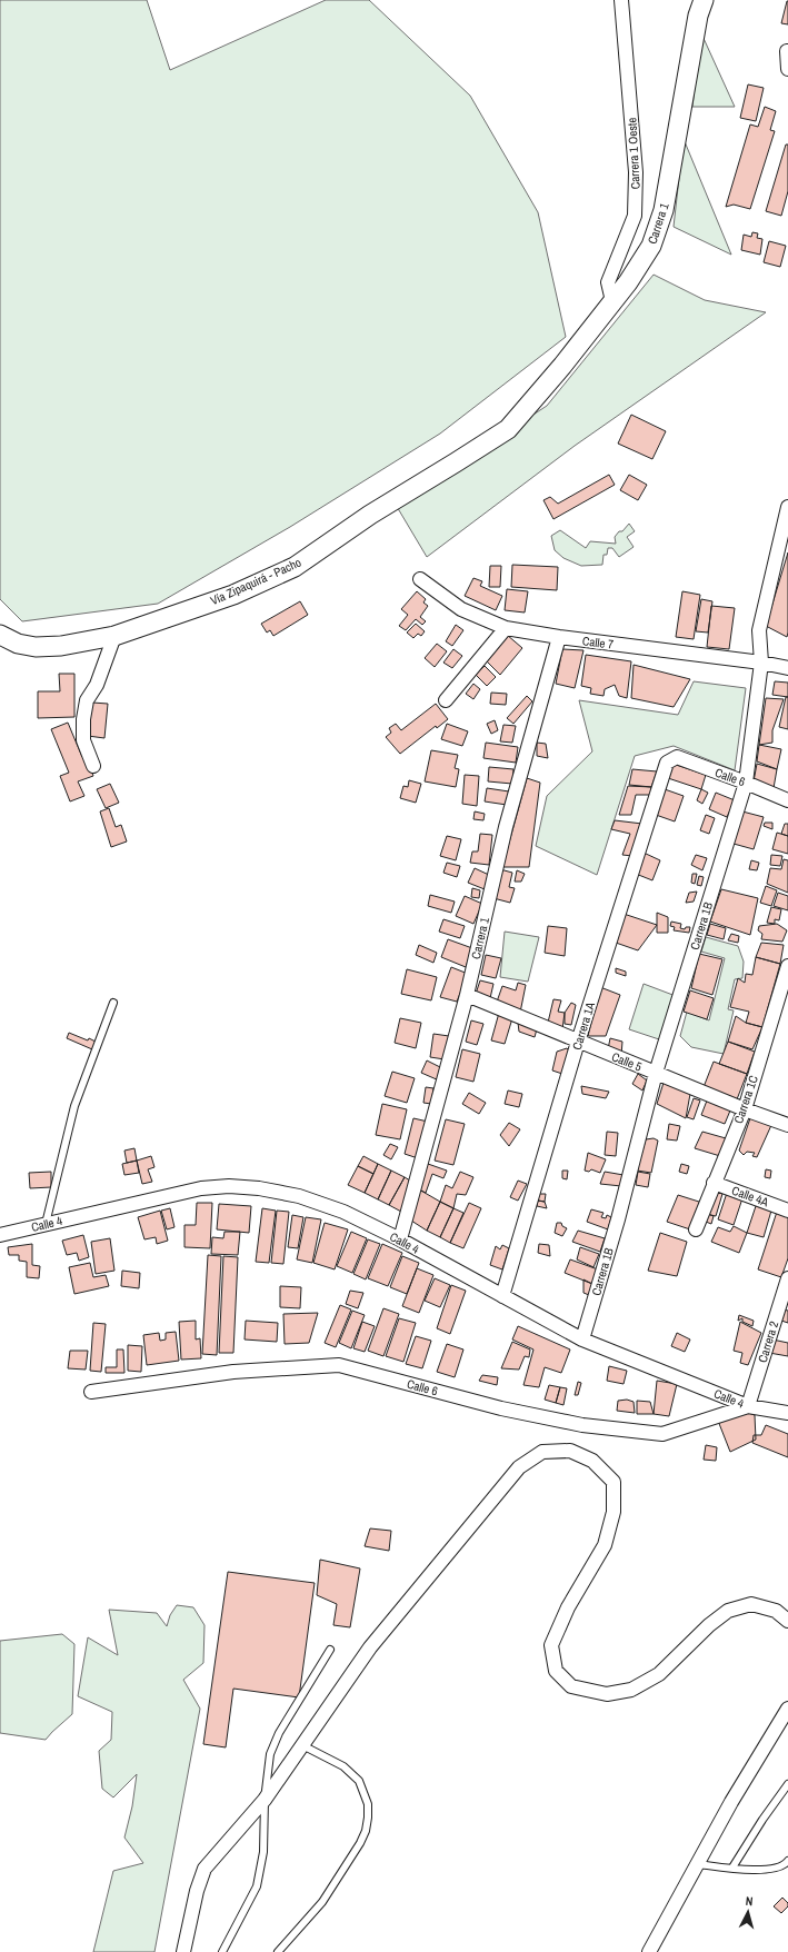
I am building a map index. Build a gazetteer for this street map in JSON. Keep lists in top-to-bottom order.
{
  "streets": {
    "main road": ["Carrera 1", "Vía Zipaquirá - Pacho"],
    "street": [
      "Carrera 1 Oeste",
      "Calle 7",
      "Calle 6",
      "Carrera 1B",
      "Carrera 1A",
      "Calle 5",
      "Carrera 1C",
      "Calle 4A",
      "Calle 4",
      "Carrera 2"
    ]
  },
  "crossings": [
    ["Carrera 1 Oeste", "Carrera 1"],
    ["Carrera 1", "Vía Zipaquirá - Pacho"],
    ["Carrera 1", "Calle 7"],
    ["Carrera 1", "Calle 5"],
    ["Carrera 1", "Calle 4"],
    ["Calle 7", "Carrera 1B"],
    ["Calle 6", "Carrera 1B"],
    ["Calle 6", "Carrera 1A"],
    ["Calle 6", "Calle 4"],
    ["Calle 6", "Carrera 2"],
    ["Carrera 1B", "Calle 5"],
    ["Carrera 1B", "Calle 4"],
    ["Carrera 1A", "Calle 5"],
    ["Carrera 1A", "Calle 4"],
    ["Calle 5", "Carrera 1C"],
    ["Carrera 1C", "Calle 4A"],
    ["Calle 4", "Carrera 2"]
  ],
  "north": "top"
}
